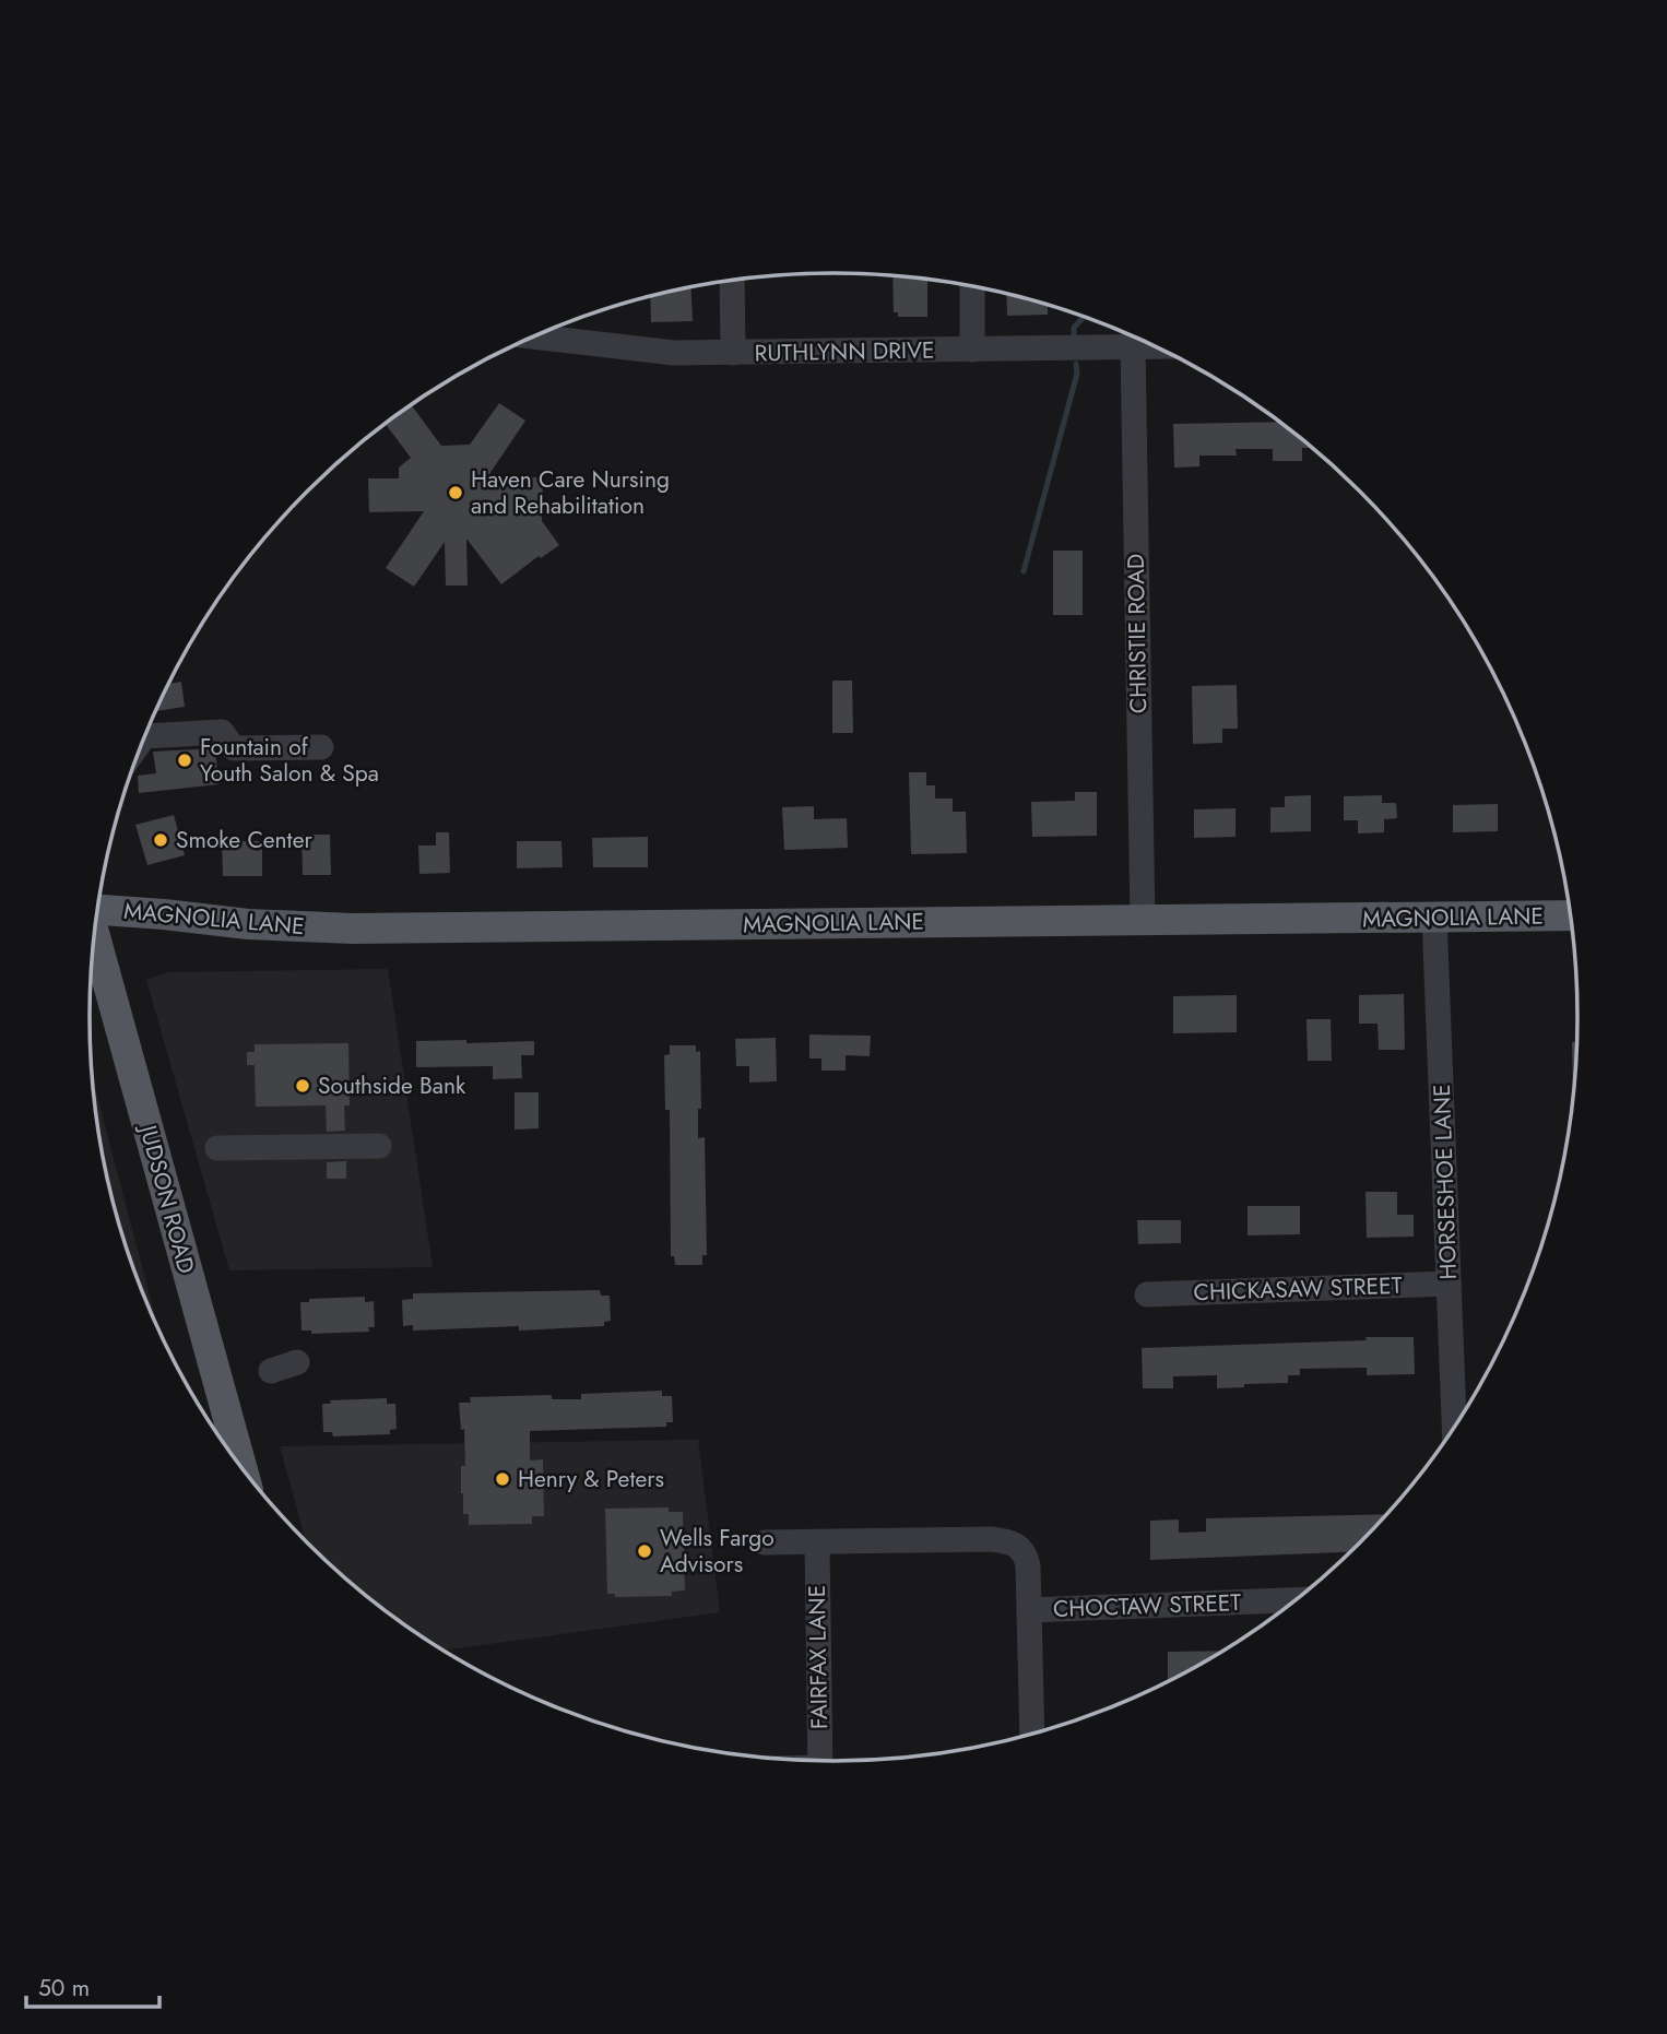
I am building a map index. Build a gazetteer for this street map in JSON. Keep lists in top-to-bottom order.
{
  "streets": {
    "main road": ["MAGNOLIA LANE", "JUDSON ROAD"],
    "street": [
      "RUTHLYNN DRIVE",
      "CHRISTIE ROAD",
      "HORSESHOE LANE",
      "CHICKASAW STREET",
      "CHOCTAW STREET",
      "FAIRFAX LANE"
    ]
  },
  "crossings": [
    ["RUTHLYNN DRIVE", "CHRISTIE ROAD"],
    ["CHRISTIE ROAD", "MAGNOLIA LANE"],
    ["MAGNOLIA LANE", "HORSESHOE LANE"],
    ["HORSESHOE LANE", "CHICKASAW STREET"]
  ],
  "places": [
    "Haven Care Nursing and Rehabilitation",
    "Fountain of Youth Salon & Spa",
    "Smoke Center",
    "Southside Bank",
    "Henry & Peters",
    "Wells Fargo Advisors"
  ],
  "scale_bar": "50 m"
}
